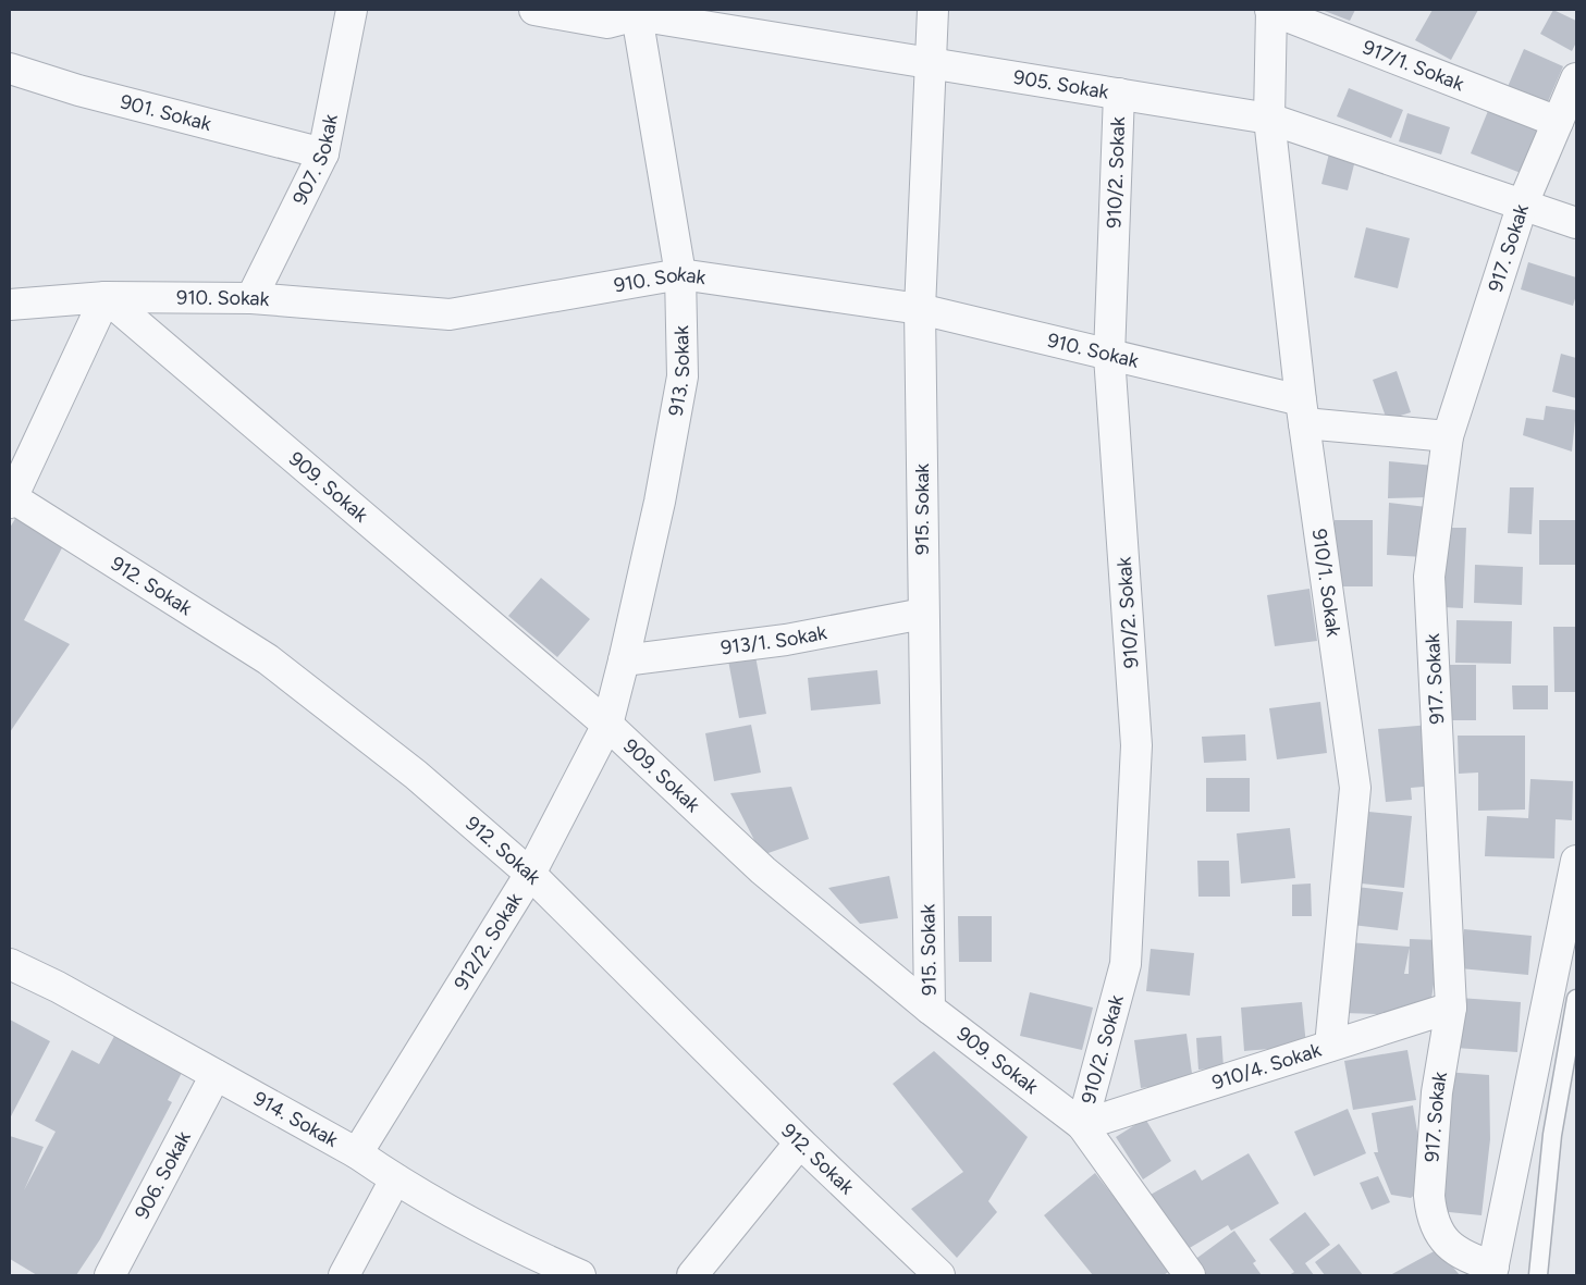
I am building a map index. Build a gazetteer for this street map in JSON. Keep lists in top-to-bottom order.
{
  "streets": {
    "street": [
      "917/1. Sokak",
      "905. Sokak",
      "901. Sokak",
      "907. Sokak",
      "910/2. Sokak",
      "917. Sokak",
      "910. Sokak",
      "913. Sokak",
      "909. Sokak",
      "915. Sokak",
      "910/1. Sokak",
      "912. Sokak",
      "913/1. Sokak",
      "912/2. Sokak",
      "910/4. Sokak",
      "914. Sokak",
      "906. Sokak"
    ]
  },
  "crossings": [
    ["917/1. Sokak", "917. Sokak"],
    ["917/1. Sokak", "910/1. Sokak"],
    ["905. Sokak", "910/2. Sokak"],
    ["905. Sokak", "917. Sokak"],
    ["905. Sokak", "913. Sokak"],
    ["905. Sokak", "915. Sokak"],
    ["905. Sokak", "910/1. Sokak"],
    ["901. Sokak", "907. Sokak"],
    ["907. Sokak", "910. Sokak"],
    ["910/2. Sokak", "910. Sokak"],
    ["910/2. Sokak", "909. Sokak"],
    ["910/2. Sokak", "910/4. Sokak"],
    ["917. Sokak", "910. Sokak"],
    ["917. Sokak", "910/4. Sokak"],
    ["910. Sokak", "913. Sokak"],
    ["910. Sokak", "909. Sokak"],
    ["910. Sokak", "915. Sokak"],
    ["910. Sokak", "910/1. Sokak"],
    ["913. Sokak", "909. Sokak"],
    ["913. Sokak", "913/1. Sokak"],
    ["913. Sokak", "912/2. Sokak"],
    ["909. Sokak", "915. Sokak"],
    ["909. Sokak", "912/2. Sokak"],
    ["909. Sokak", "910/4. Sokak"],
    ["915. Sokak", "913/1. Sokak"],
    ["910/1. Sokak", "910/4. Sokak"],
    ["912. Sokak", "912/2. Sokak"],
    ["912/2. Sokak", "914. Sokak"],
    ["914. Sokak", "906. Sokak"]
  ]
}
